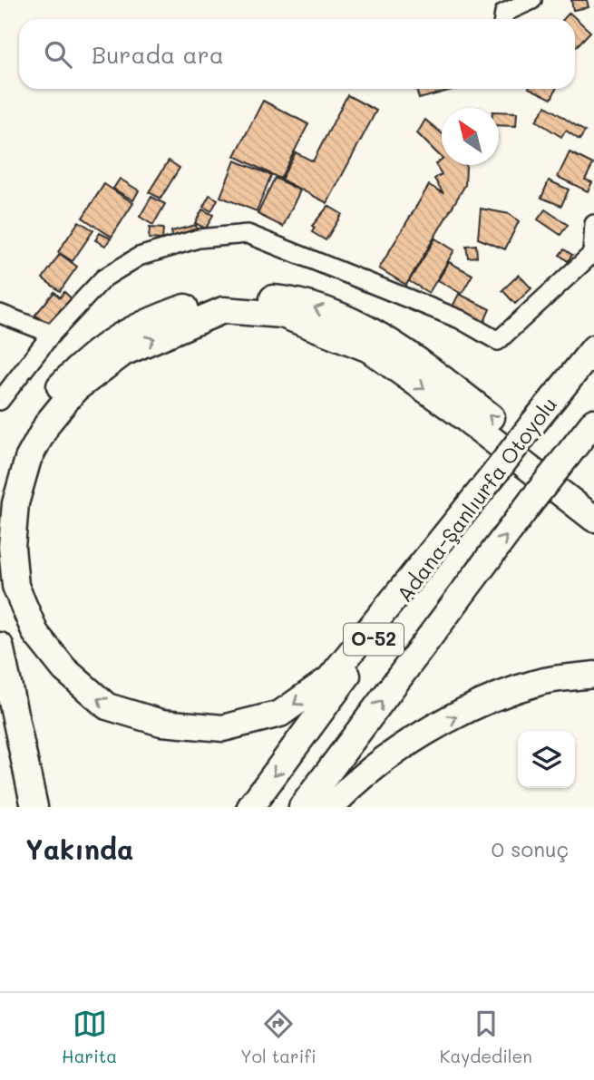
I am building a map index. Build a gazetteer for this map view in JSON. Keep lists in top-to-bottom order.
{
  "streets": {
    "highway": ["Adana-Şanlıurfa Otoyolu", "O-52"]
  },
  "north": "top left",
  "page": {
    "search": "Burada ara",
    "heading": ["Yakında", "0 sonuç"],
    "nav": ["Harita", "Yol tarifi", "Kaydedilen"]
  }
}
